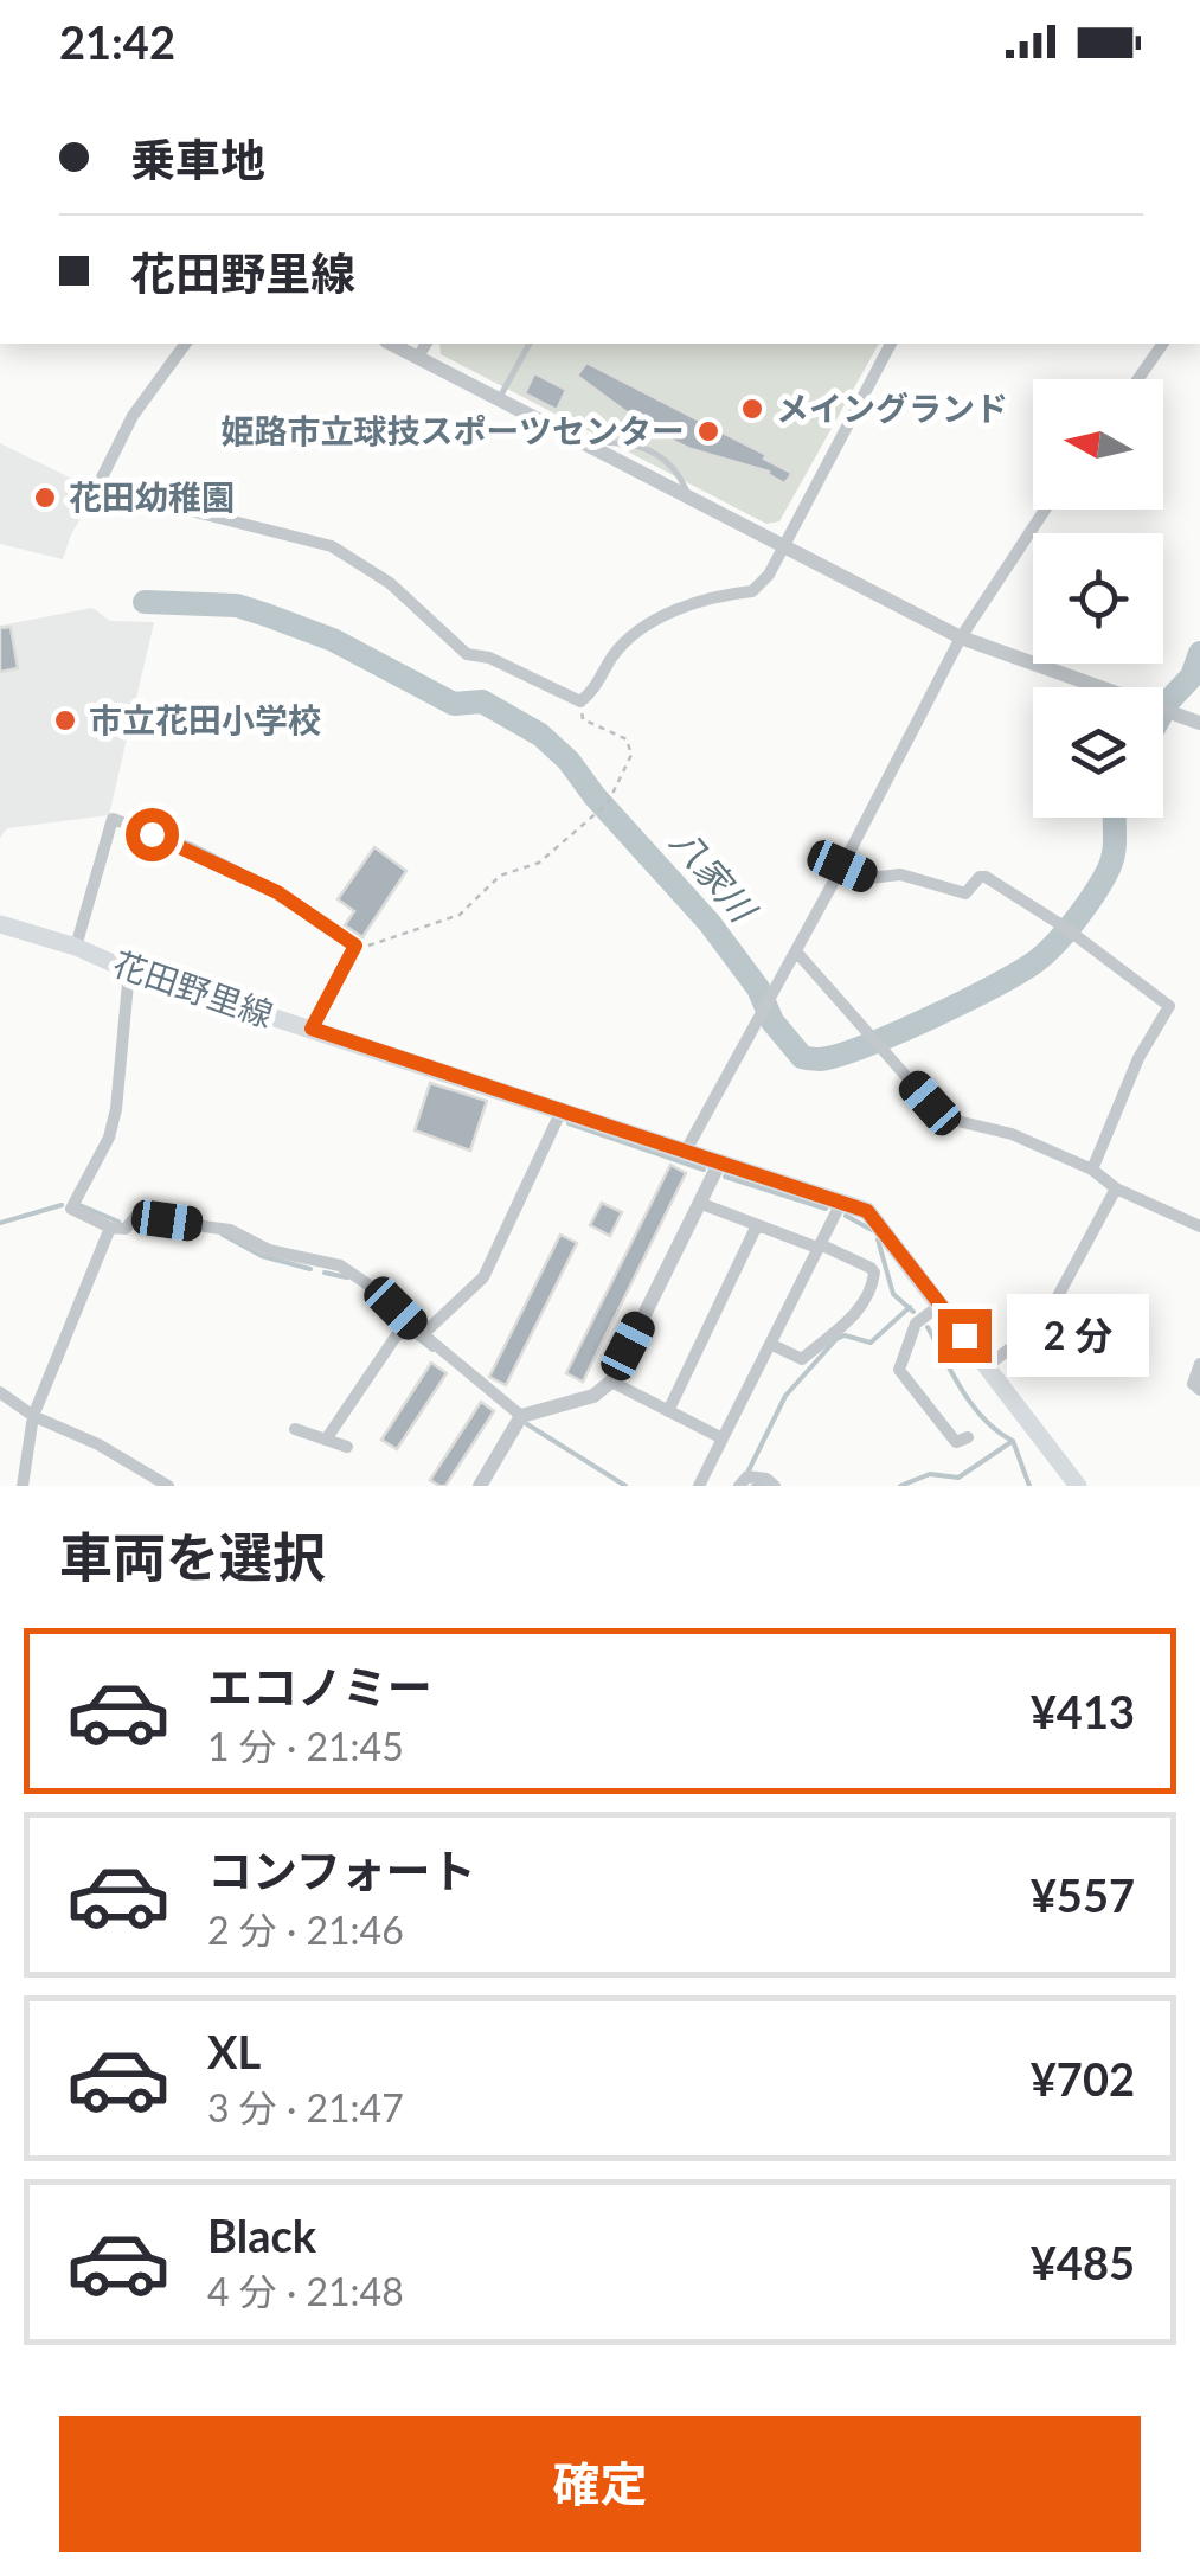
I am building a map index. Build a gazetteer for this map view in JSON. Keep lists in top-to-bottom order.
{
  "streets": {
    "main road": ["花田野里線"]
  },
  "water": ["八家川"],
  "places": [
    "メイングランド",
    "姫路市立球技スポーツセンター",
    "花田幼稚園",
    "市立花田小学校"
  ],
  "north": "left",
  "page": {
    "status": "21:42",
    "banner": ["乗車地", "花田野里線"],
    "bubble": "2 分",
    "heading": "車両を選択",
    "list": [
      {
        "name": "エコノミー",
        "note": "1 分 · 21:45",
        "value": "¥413"
      },
      {
        "name": "コンフォート",
        "note": "2 分 · 21:46",
        "value": "¥557"
      },
      {
        "name": "XL",
        "note": "3 分 · 21:47",
        "value": "¥702"
      },
      {
        "name": "Black",
        "note": "4 分 · 21:48",
        "value": "¥485"
      }
    ],
    "buttons": "確定"
  }
}
